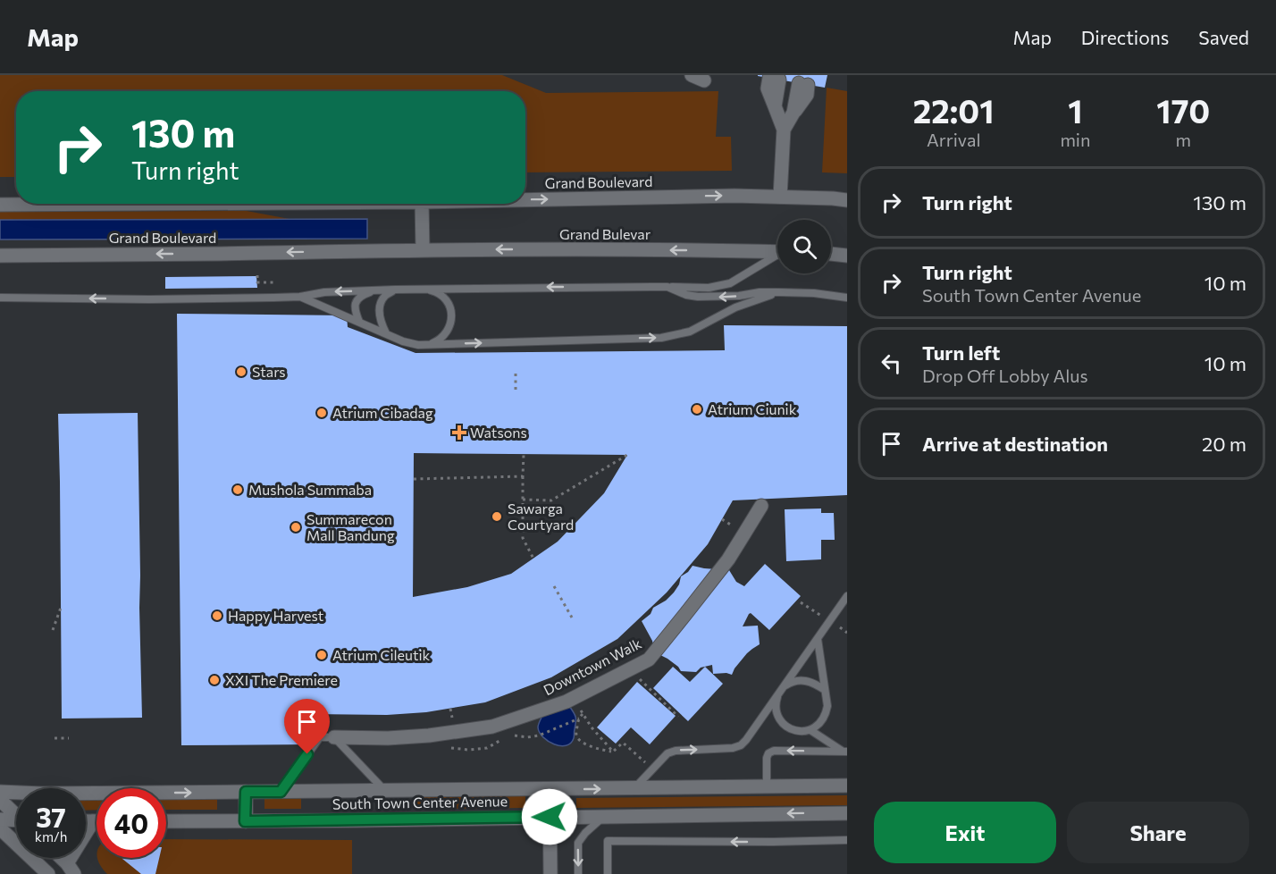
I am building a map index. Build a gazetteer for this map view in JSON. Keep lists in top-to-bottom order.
{
  "streets": {
    "street": [
      "Grand Boulevard",
      "Grand Bulevar",
      "Downtown Walk",
      "South Town Center Avenue"
    ]
  },
  "crossings": [
    ["Grand Boulevard", "Grand Bulevar"]
  ],
  "one_way": ["Grand Bulevar"],
  "places": {
    "other": [
      "Stars",
      "Atrium Ciunik",
      "Atrium Cibadag",
      "Mushola Summaba",
      "Sawarga Courtyard",
      "Summarecon Mall Bandung",
      "Happy Harvest",
      "Atrium Cileutik",
      "XXI The Premiere"
    ],
    "health": ["Watsons"]
  },
  "page": {
    "header": "Map",
    "nav": ["Map", "Directions", "Saved"],
    "eta": [
      "22:01",
      "Arrival",
      "1",
      "min",
      "170",
      "m"
    ],
    "turn": ["130 m", "Turn right"],
    "list": [
      {
        "name": "Turn right",
        "value": "130 m"
      },
      {
        "name": "Turn right",
        "note": "South Town Center Avenue",
        "value": "10 m"
      },
      {
        "name": "Turn left",
        "note": "Drop Off Lobby Alus",
        "value": "10 m"
      },
      {
        "name": "Arrive at destination",
        "value": "20 m"
      }
    ],
    "speed": "37 km/h",
    "limit": "40",
    "buttons": ["Exit", "Share"]
  }
}
